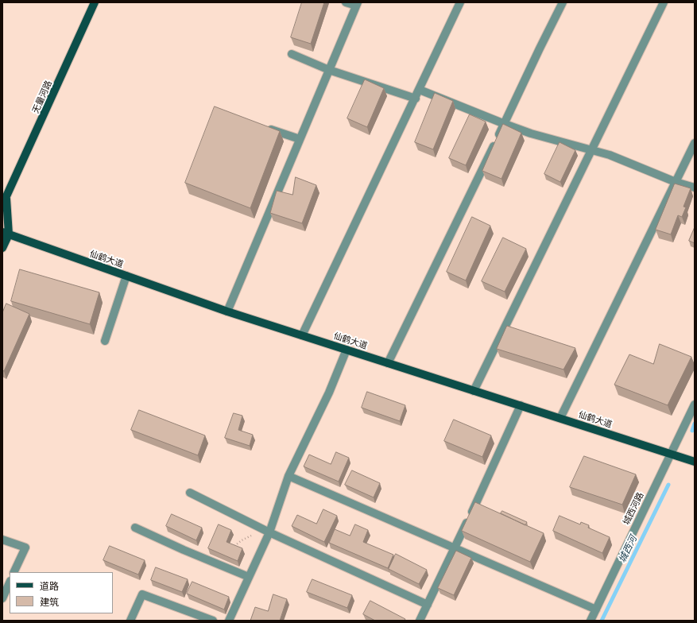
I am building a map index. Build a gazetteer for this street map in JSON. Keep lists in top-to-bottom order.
{
  "streets": {
    "main road": ["无量河路", "仙鹤大道"],
    "street": ["城西河路"]
  },
  "crossings": [
    ["仙鹤大道", "城西河路"]
  ],
  "water": ["城西河"],
  "legend": ["道路", "建筑"]
}
